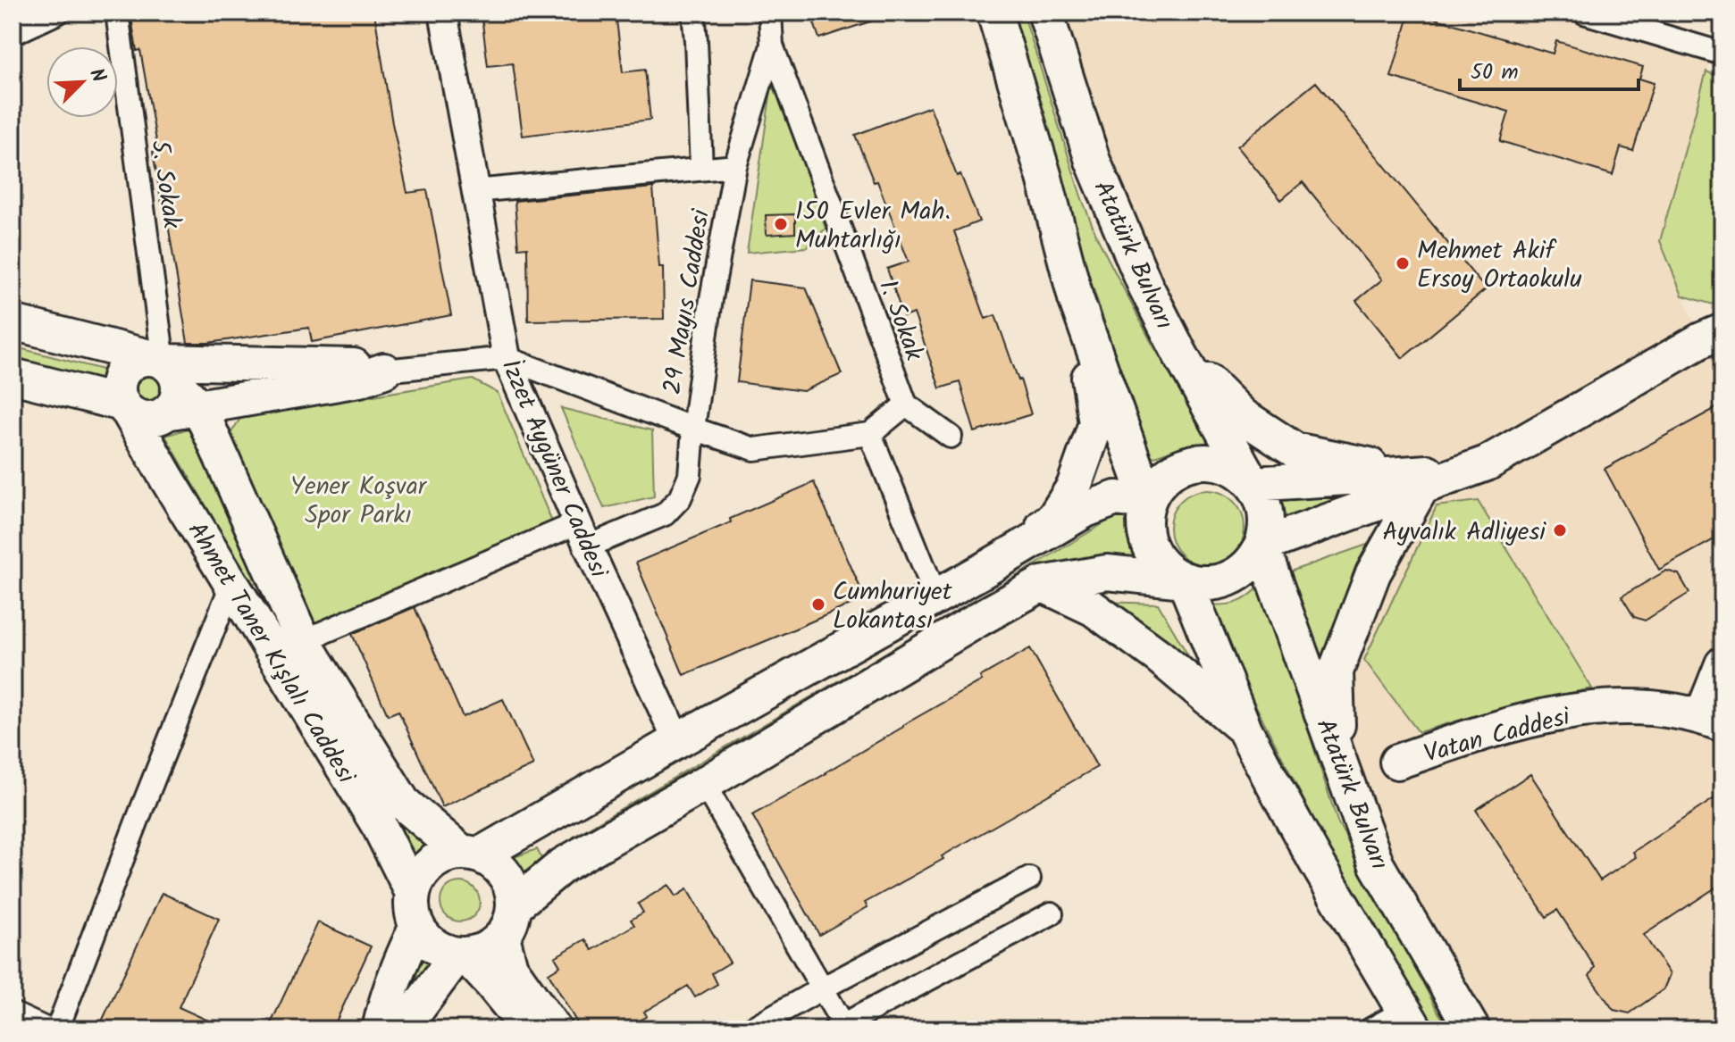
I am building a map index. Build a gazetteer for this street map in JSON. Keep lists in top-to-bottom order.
{
  "streets": {
    "main road": ["Atatürk Bulvarı", "Ahmet Taner Kışlalı Caddesi", "Vatan Caddesi"],
    "street": [
      "5. Sokak",
      "29 Mayıs Caddesi",
      "1. Sokak",
      "İzzet Aygüner Caddesi"
    ]
  },
  "crossings": [
    ["5. Sokak", "Ahmet Taner Kışlalı Caddesi"],
    ["29 Mayıs Caddesi", "1. Sokak"],
    ["29 Mayıs Caddesi", "İzzet Aygüner Caddesi"],
    ["29 Mayıs Caddesi", "Ahmet Taner Kışlalı Caddesi"]
  ],
  "parks": ["Yener Koşvar Spor Parkı"],
  "places": [
    "150 Evler Mah. Muhtarlığı",
    "Mehmet Akif Ersoy Ortaokulu",
    "Ayvalık Adliyesi",
    "Cumhuriyet Lokantası"
  ],
  "scale_bar": "50 m",
  "north": "top right"
}
